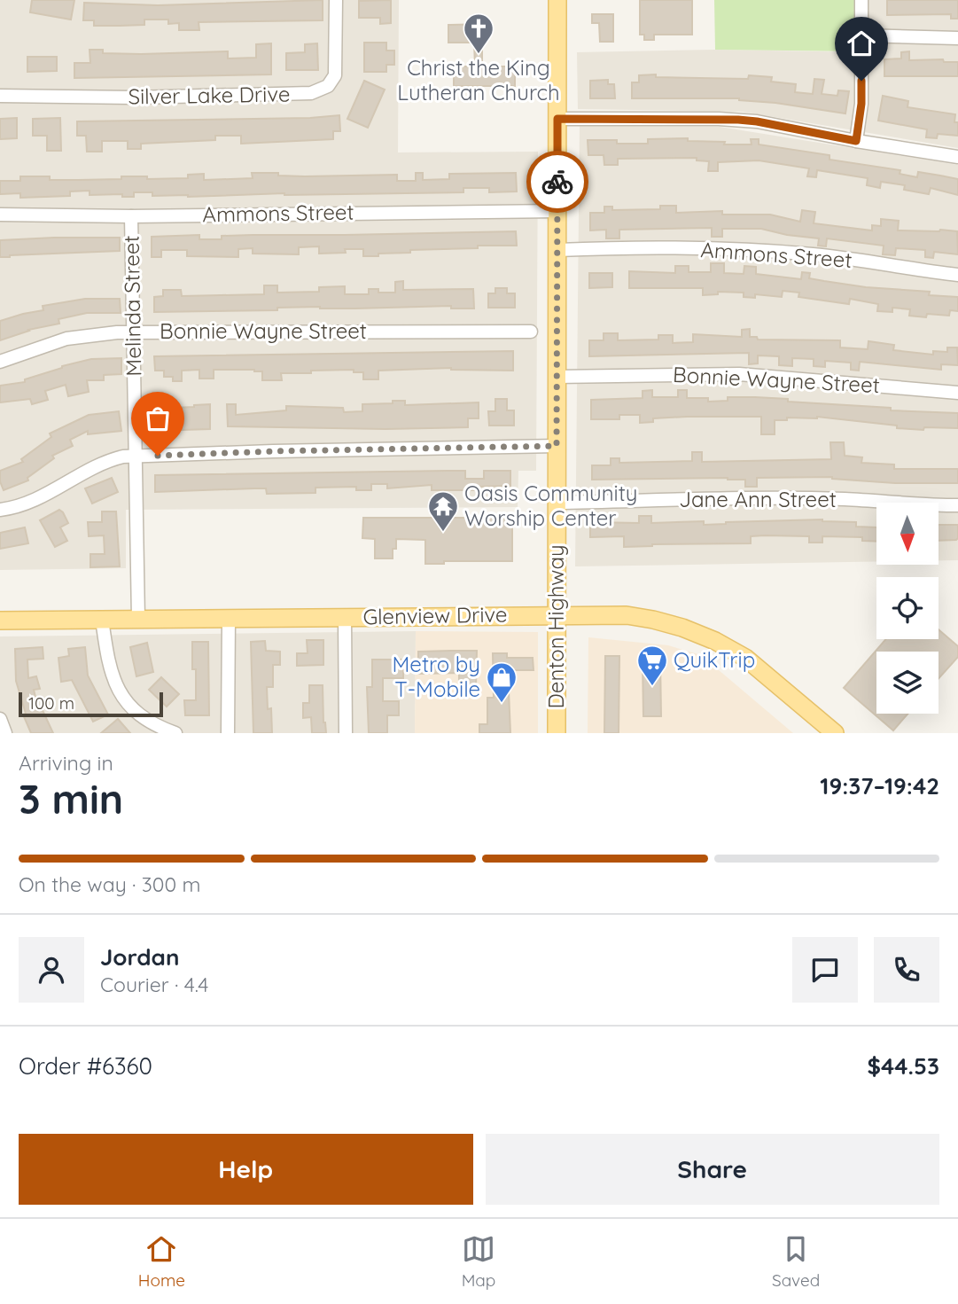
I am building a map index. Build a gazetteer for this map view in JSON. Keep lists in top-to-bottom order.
{
  "streets": {
    "main road": ["Glenview Drive", "Denton Highway"],
    "street": [
      "Silver Lake Drive",
      "Ammons Street",
      "Melinda Street",
      "Bonnie Wayne Street",
      "Jane Ann Street"
    ]
  },
  "crossings": [
    ["Ammons Street", "Melinda Street"],
    ["Ammons Street", "Denton Highway"],
    ["Melinda Street", "Bonnie Wayne Street"],
    ["Melinda Street", "Glenview Drive"],
    ["Bonnie Wayne Street", "Denton Highway"],
    ["Jane Ann Street", "Denton Highway"],
    ["Glenview Drive", "Denton Highway"]
  ],
  "places": {
    "church": ["Christ the King Lutheran Church"],
    "temple": ["Oasis Community Worship Center"],
    "supermarket": ["QuikTrip"],
    "shop": ["Metro by T-Mobile"]
  },
  "scale_bar": "100 m",
  "north": "bottom",
  "page": {
    "scale": "100 m",
    "heading": ["3 min", "Arriving in", "19:37–19:42"],
    "panel": [
      "Jordan",
      "Courier · 4.4",
      "Order #6360",
      "$44.53"
    ],
    "bar": "On the way · 300 m",
    "buttons": ["Help", "Share"],
    "tabs": ["Home", "Map", "Saved"]
  }
}
